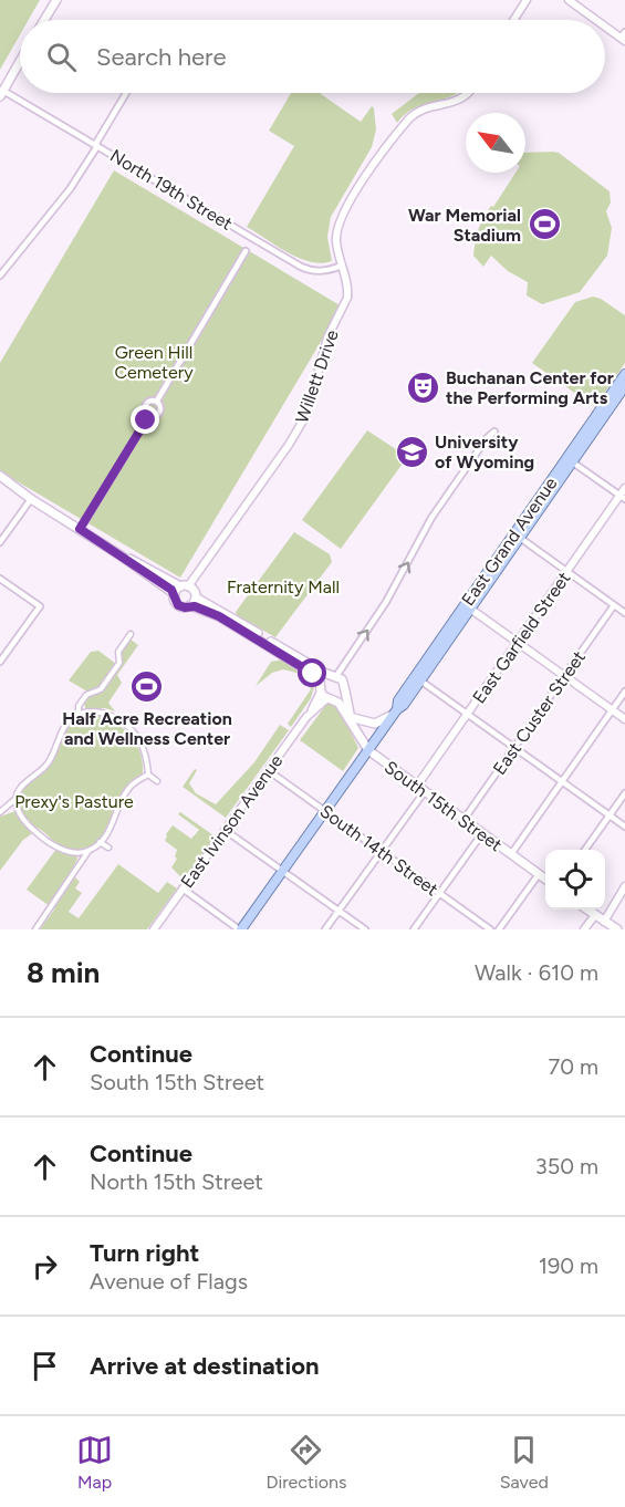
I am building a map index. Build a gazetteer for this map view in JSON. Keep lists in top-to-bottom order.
{
  "streets": {
    "main road": ["East Grand Avenue", "South 15th Street"],
    "street": [
      "North 19th Street",
      "Willett Drive",
      "East Garfield Street",
      "East Custer Street",
      "East Ivinson Avenue",
      "South 14th Street"
    ]
  },
  "crossings": [
    ["North 19th Street", "Willett Drive"],
    ["East Grand Avenue", "South 15th Street"],
    ["East Grand Avenue", "South 14th Street"],
    ["East Garfield Street", "South 15th Street"],
    ["East Custer Street", "South 15th Street"],
    ["South 15th Street", "East Ivinson Avenue"],
    ["East Ivinson Avenue", "South 14th Street"]
  ],
  "parks": ["Green Hill Cemetery", "Fraternity Mall", "Prexy's Pasture"],
  "places": {
    "sports": ["War Memorial Stadium", "Half Acre Recreation and Wellness Center"],
    "theatre": ["Buchanan Center for the Performing Arts"],
    "school or university": ["University of Wyoming"]
  },
  "north": "top left",
  "page": {
    "search": "Search here",
    "heading": ["8 min", "Walk · 610 m"],
    "list": [
      ["Continue", "South 15th Street", "70 m"],
      ["Continue", "North 15th Street", "350 m"],
      ["Turn right", "Avenue of Flags", "190 m"],
      "Arrive at destination"
    ],
    "nav": ["Map", "Directions", "Saved"]
  }
}
